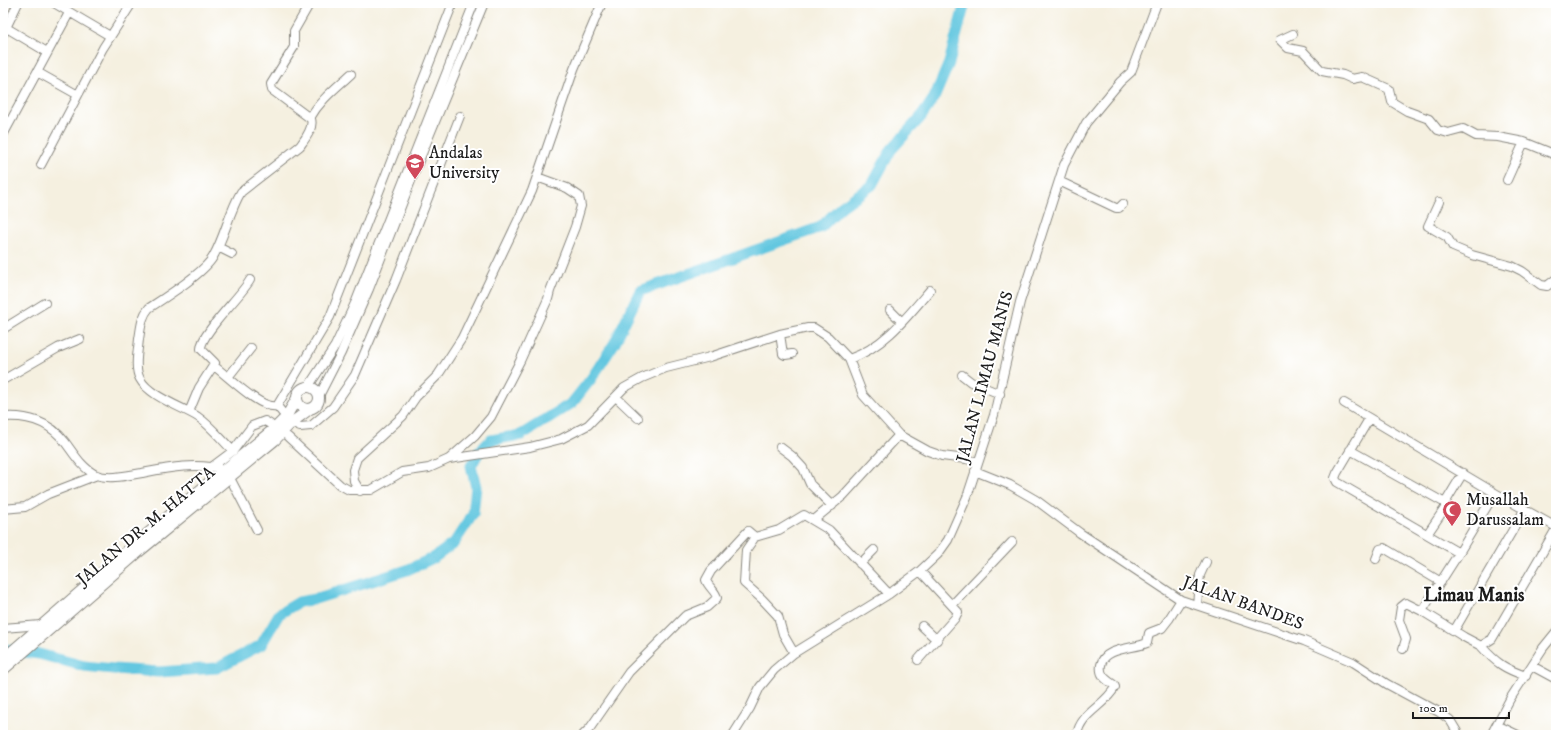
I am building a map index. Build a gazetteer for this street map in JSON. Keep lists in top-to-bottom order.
{
  "streets": {
    "main road": ["JALAN DR. M. HATTA"],
    "street": ["JALAN LIMAU MANIS", "JALAN BANDES"]
  },
  "crossings": [
    ["JALAN LIMAU MANIS", "JALAN BANDES"]
  ],
  "districts": ["Limau Manis"],
  "places": {
    "school or university": ["Andalas University"],
    "mosque": ["Musallah Darussalam"]
  },
  "scale_bar": "100 m"
}
